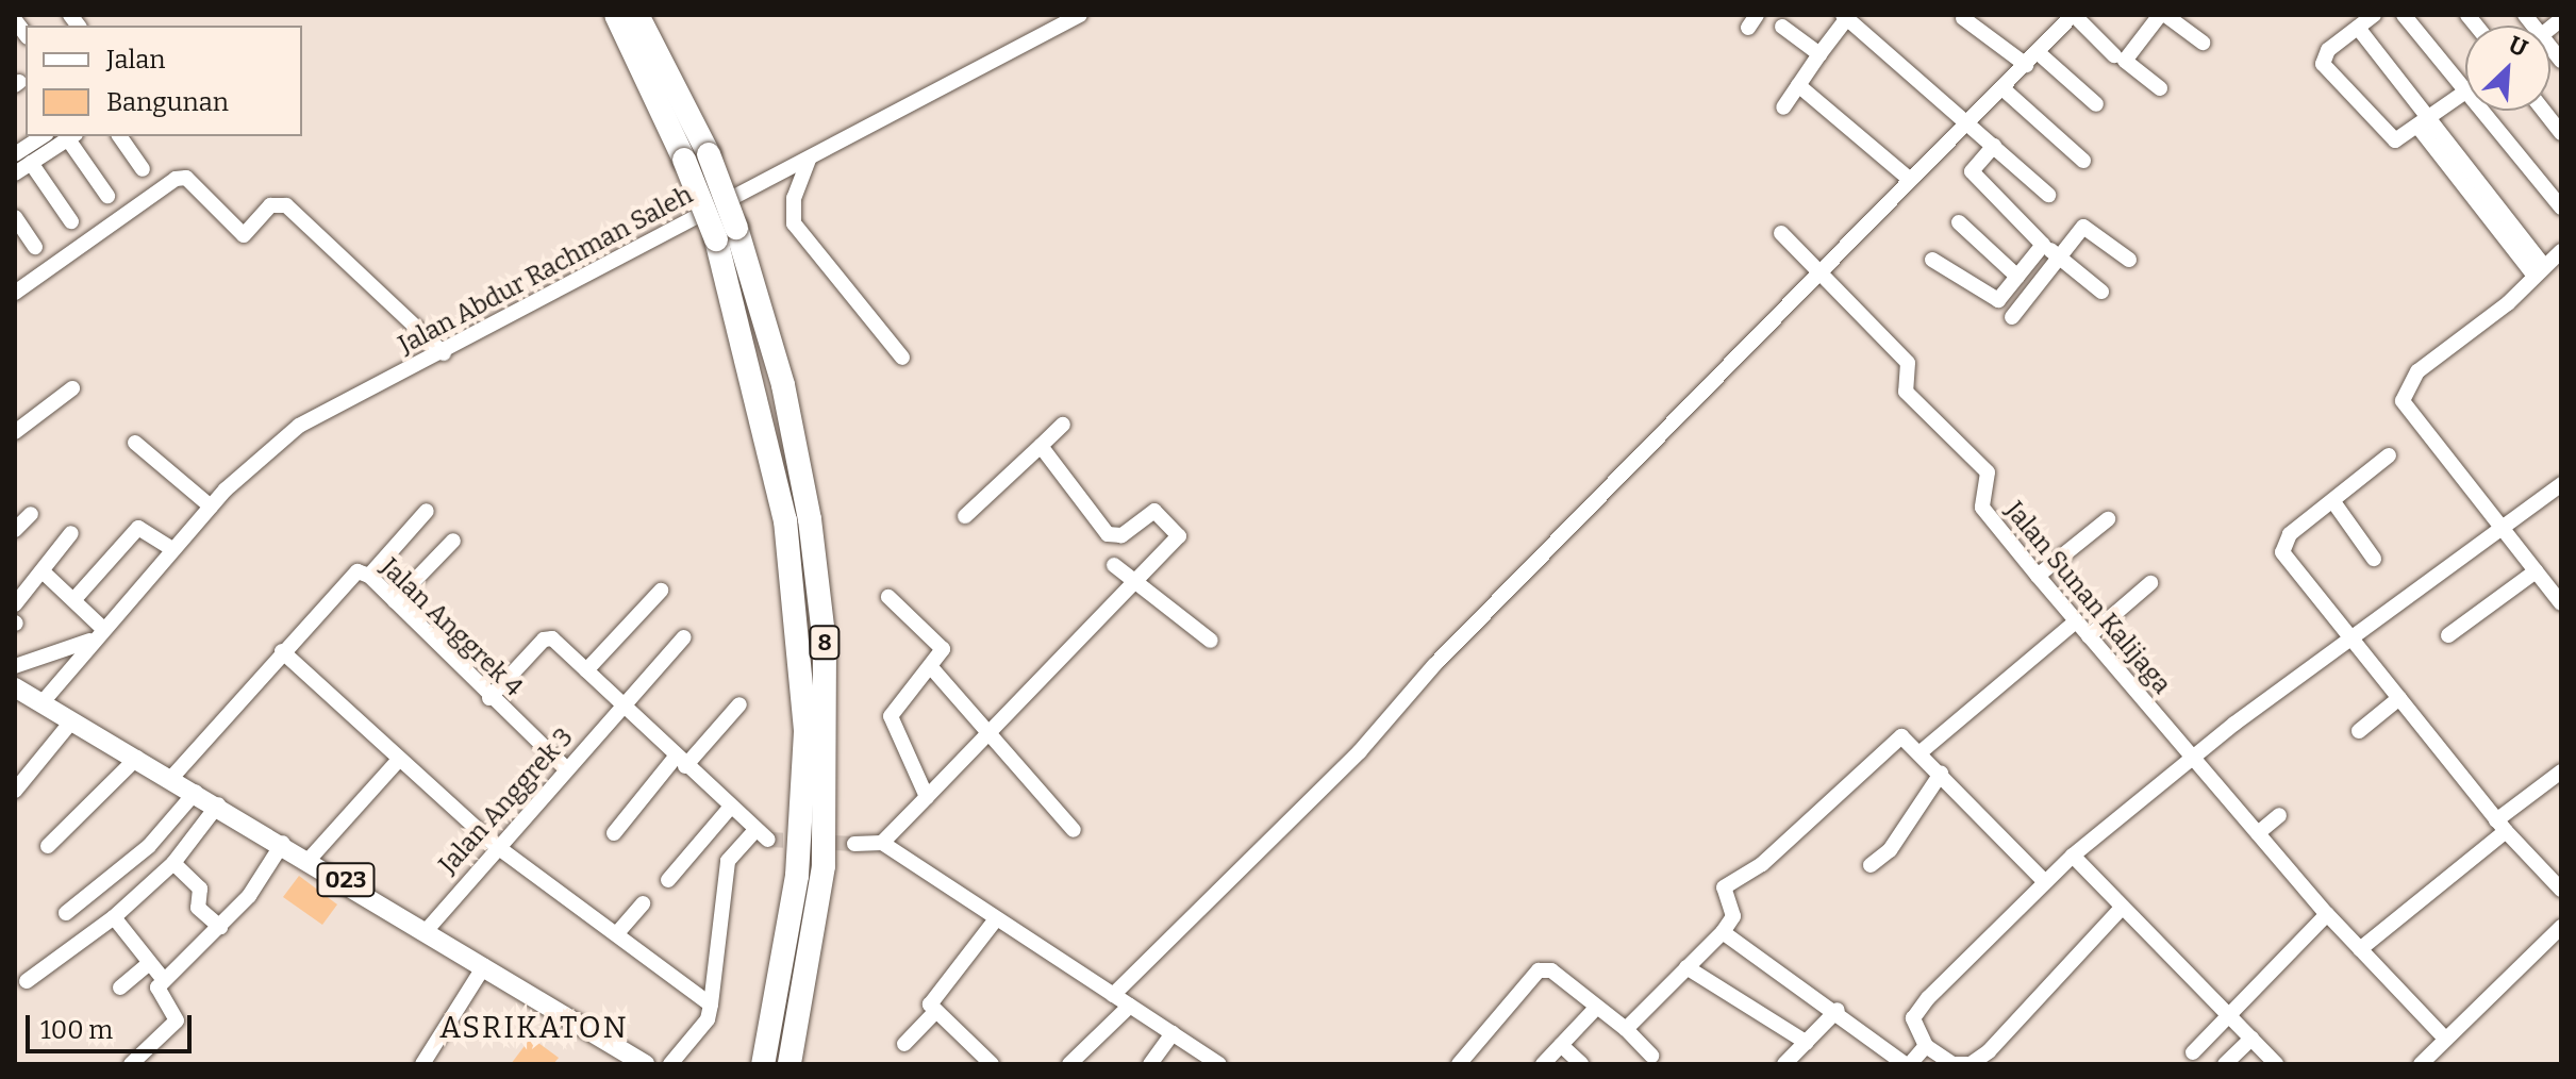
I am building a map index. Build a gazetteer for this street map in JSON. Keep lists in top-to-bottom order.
{
  "streets": {
    "highway": ["8"],
    "main road": ["023"],
    "street": [
      "Jalan Abdur Rachman Saleh",
      "Jalan Sunan Kalijaga",
      "Jalan Anggrek 4",
      "Jalan Anggrek 3"
    ]
  },
  "crossings": [
    ["Jalan Abdur Rachman Saleh", "023"],
    ["Jalan Anggrek 4", "Jalan Anggrek 3"],
    ["Jalan Anggrek 4", "023"],
    ["Jalan Anggrek 3", "023"]
  ],
  "districts": ["ASRIKATON"],
  "legend": ["Jalan", "Bangunan"],
  "scale_bar": "100 m",
  "north": "top right"
}
